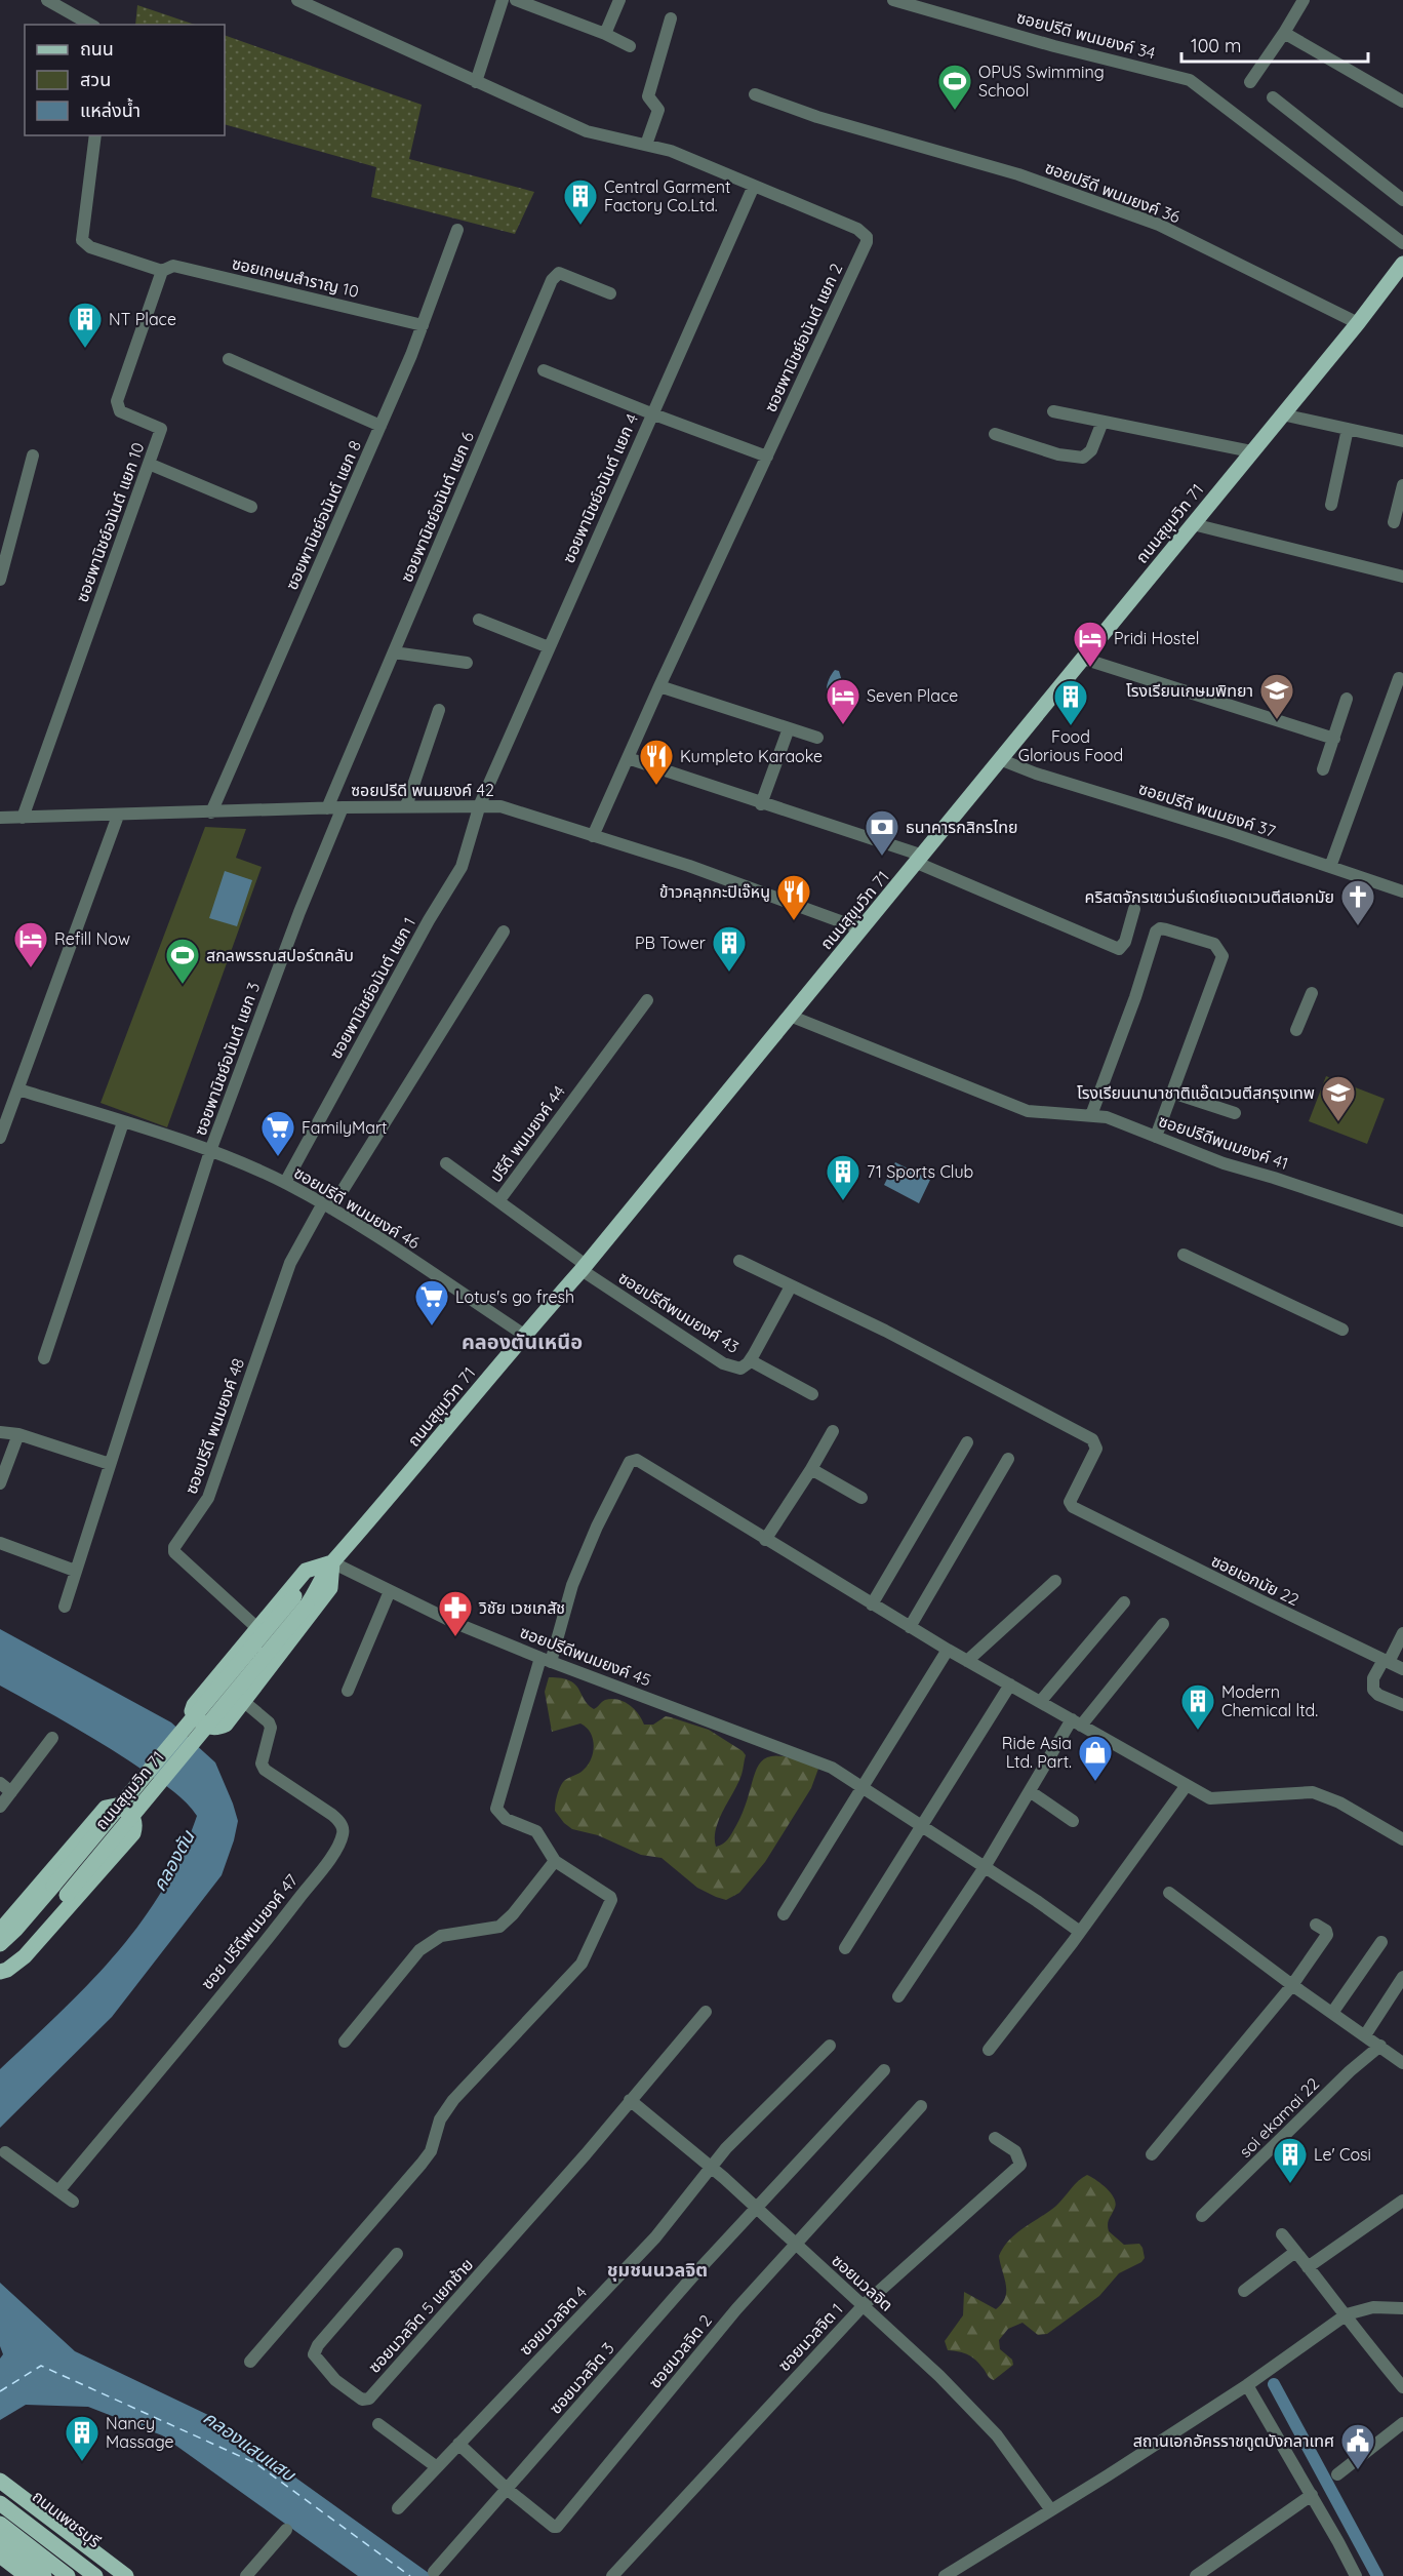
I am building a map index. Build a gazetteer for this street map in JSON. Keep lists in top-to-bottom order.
{
  "streets": {
    "main road": ["ถนนสุขุมวิท 71", "ถนนเพชรบุรี"],
    "street": [
      "ซอยปรีดี พนมยงค์ 34",
      "ซอยปรีดี พนมยงค์ 36",
      "ซอยเกษมสำราญ 10",
      "ซอยพานิชย์อนันต์ แยก 2",
      "ซอยพานิชย์อนันต์ แยก 4",
      "ซอยพานิชย์อนันต์ แยก 6",
      "ซอยพานิชย์อนันต์ แยก 8",
      "ซอยพานิชย์อนันต์ แยก 10",
      "ซอยปรีดี พนมยงค์ 42",
      "ซอยปรีดี พนมยงค์ 37",
      "ซอยพานิชย์อนันต์ แยก 1",
      "ซอยพานิชย์อนันต์ แยก 3",
      "ปรีดี พนมยงค์ 44",
      "ซอยปรีดีพนมยงค์ 41",
      "ซอยปรีดี พนมยงค์ 46",
      "ซอยปรีดีพนมยงค์ 43",
      "ซอยปรีดี พนมยงค์ 48",
      "ซอยเอกมัย 22",
      "ซอยปรีดีพนมยงค์ 45",
      "ซอย ปรีดีพนมยงค์ 47",
      "soi ekamai 22",
      "ซอยนวลจิต",
      "ซอยนวลจิต 5 แยกซ้าย",
      "ซอยนวลจิต 4",
      "ซอยนวลจิต 1",
      "ซอยนวลจิต 2",
      "ซอยนวลจิต 3"
    ]
  },
  "crossings": [
    ["ซอยปรีดี พนมยงค์ 36", "ถนนสุขุมวิท 71"],
    ["ซอยเกษมสำราญ 10", "ซอยพานิชย์อนันต์ แยก 8"],
    ["ซอยเกษมสำราญ 10", "ซอยพานิชย์อนันต์ แยก 10"],
    ["ซอยพานิชย์อนันต์ แยก 2", "ซอยพานิชย์อนันต์ แยก 4"],
    ["ซอยพานิชย์อนันต์ แยก 2", "ซอยปรีดี พนมยงค์ 42"],
    ["ซอยพานิชย์อนันต์ แยก 4", "ซอยปรีดี พนมยงค์ 42"],
    ["ซอยพานิชย์อนันต์ แยก 4", "ซอยพานิชย์อนันต์ แยก 1"],
    ["ซอยพานิชย์อนันต์ แยก 6", "ซอยปรีดี พนมยงค์ 42"],
    ["ซอยพานิชย์อนันต์ แยก 8", "ซอยปรีดี พนมยงค์ 42"],
    ["ซอยพานิชย์อนันต์ แยก 10", "ซอยปรีดี พนมยงค์ 42"],
    ["ถนนสุขุมวิท 71", "ซอยปรีดี พนมยงค์ 42"],
    ["ถนนสุขุมวิท 71", "ซอยปรีดี พนมยงค์ 37"],
    ["ถนนสุขุมวิท 71", "ปรีดี พนมยงค์ 44"],
    ["ถนนสุขุมวิท 71", "ซอยปรีดีพนมยงค์ 41"],
    ["ถนนสุขุมวิท 71", "ซอยปรีดี พนมยงค์ 46"],
    ["ถนนสุขุมวิท 71", "ซอยปรีดีพนมยงค์ 43"],
    ["ถนนสุขุมวิท 71", "ซอยปรีดีพนมยงค์ 45"],
    ["ซอยปรีดี พนมยงค์ 42", "ซอยพานิชย์อนันต์ แยก 1"],
    ["ซอยปรีดี พนมยงค์ 42", "ซอยพานิชย์อนันต์ แยก 3"],
    ["ซอยพานิชย์อนันต์ แยก 1", "ซอยปรีดี พนมยงค์ 46"],
    ["ซอยพานิชย์อนันต์ แยก 3", "ซอยปรีดี พนมยงค์ 46"],
    ["ปรีดี พนมยงค์ 44", "ซอยปรีดีพนมยงค์ 43"],
    ["ซอยปรีดี พนมยงค์ 46", "ซอยปรีดี พนมยงค์ 48"],
    ["ซอยปรีดีพนมยงค์ 43", "ซอยเอกมัย 22"],
    ["ซอยนวลจิต", "ซอยนวลจิต 5 แยกซ้าย"],
    ["ซอยนวลจิต", "ซอยนวลจิต 4"],
    ["ซอยนวลจิต", "ซอยนวลจิต 1"],
    ["ซอยนวลจิต", "ซอยนวลจิต 2"],
    ["ซอยนวลจิต", "ซอยนวลจิต 3"],
    ["ซอยนวลจิต 4", "ซอยนวลจิต 2"],
    ["ซอยนวลจิต 2", "ซอยนวลจิต 3"]
  ],
  "districts": ["คลองตันเหนือ", "ชุมชนนวลจิต"],
  "water": ["คลองตัน", "คลองแสนแสบ"],
  "places": {
    "sports": ["OPUS Swimming School", "สกลพรรณสปอร์ตคลับ"],
    "building": [
      "Central Garment Factory Co.Ltd.",
      "NT Place",
      "Food Glorious Food",
      "PB Tower",
      "71 Sports Club",
      "Modern Chemical ltd.",
      "Le' Cosi",
      "Nancy Massage"
    ],
    "hotel": ["Pridi Hostel", "Seven Place", "Refill Now"],
    "school or university": ["โรงเรียนเกษมพิทยา", "โรงเรียนนานาชาติแอ๊ดเวนตีสกรุงเทพ"],
    "restaurant": ["Kumpleto Karaoke", "ข้าวคลุกกะปิเจ๊หนู"],
    "bank": ["ธนาคารกสิกรไทย"],
    "church": ["คริสตจักรเซเว่นธ์เดย์แอดเวนตีสเอกมัย"],
    "supermarket": ["FamilyMart", "Lotus's go fresh"],
    "pharmacy": ["วิชัย เวชเภสัช"],
    "shop": ["Ride Asia Ltd. Part."],
    "public building": ["สถานเอกอัครราชทูตบังกลาเทศ"]
  },
  "legend": ["ถนน", "สวน", "แหล่งน้ำ"],
  "scale_bar": "100 m"
}
